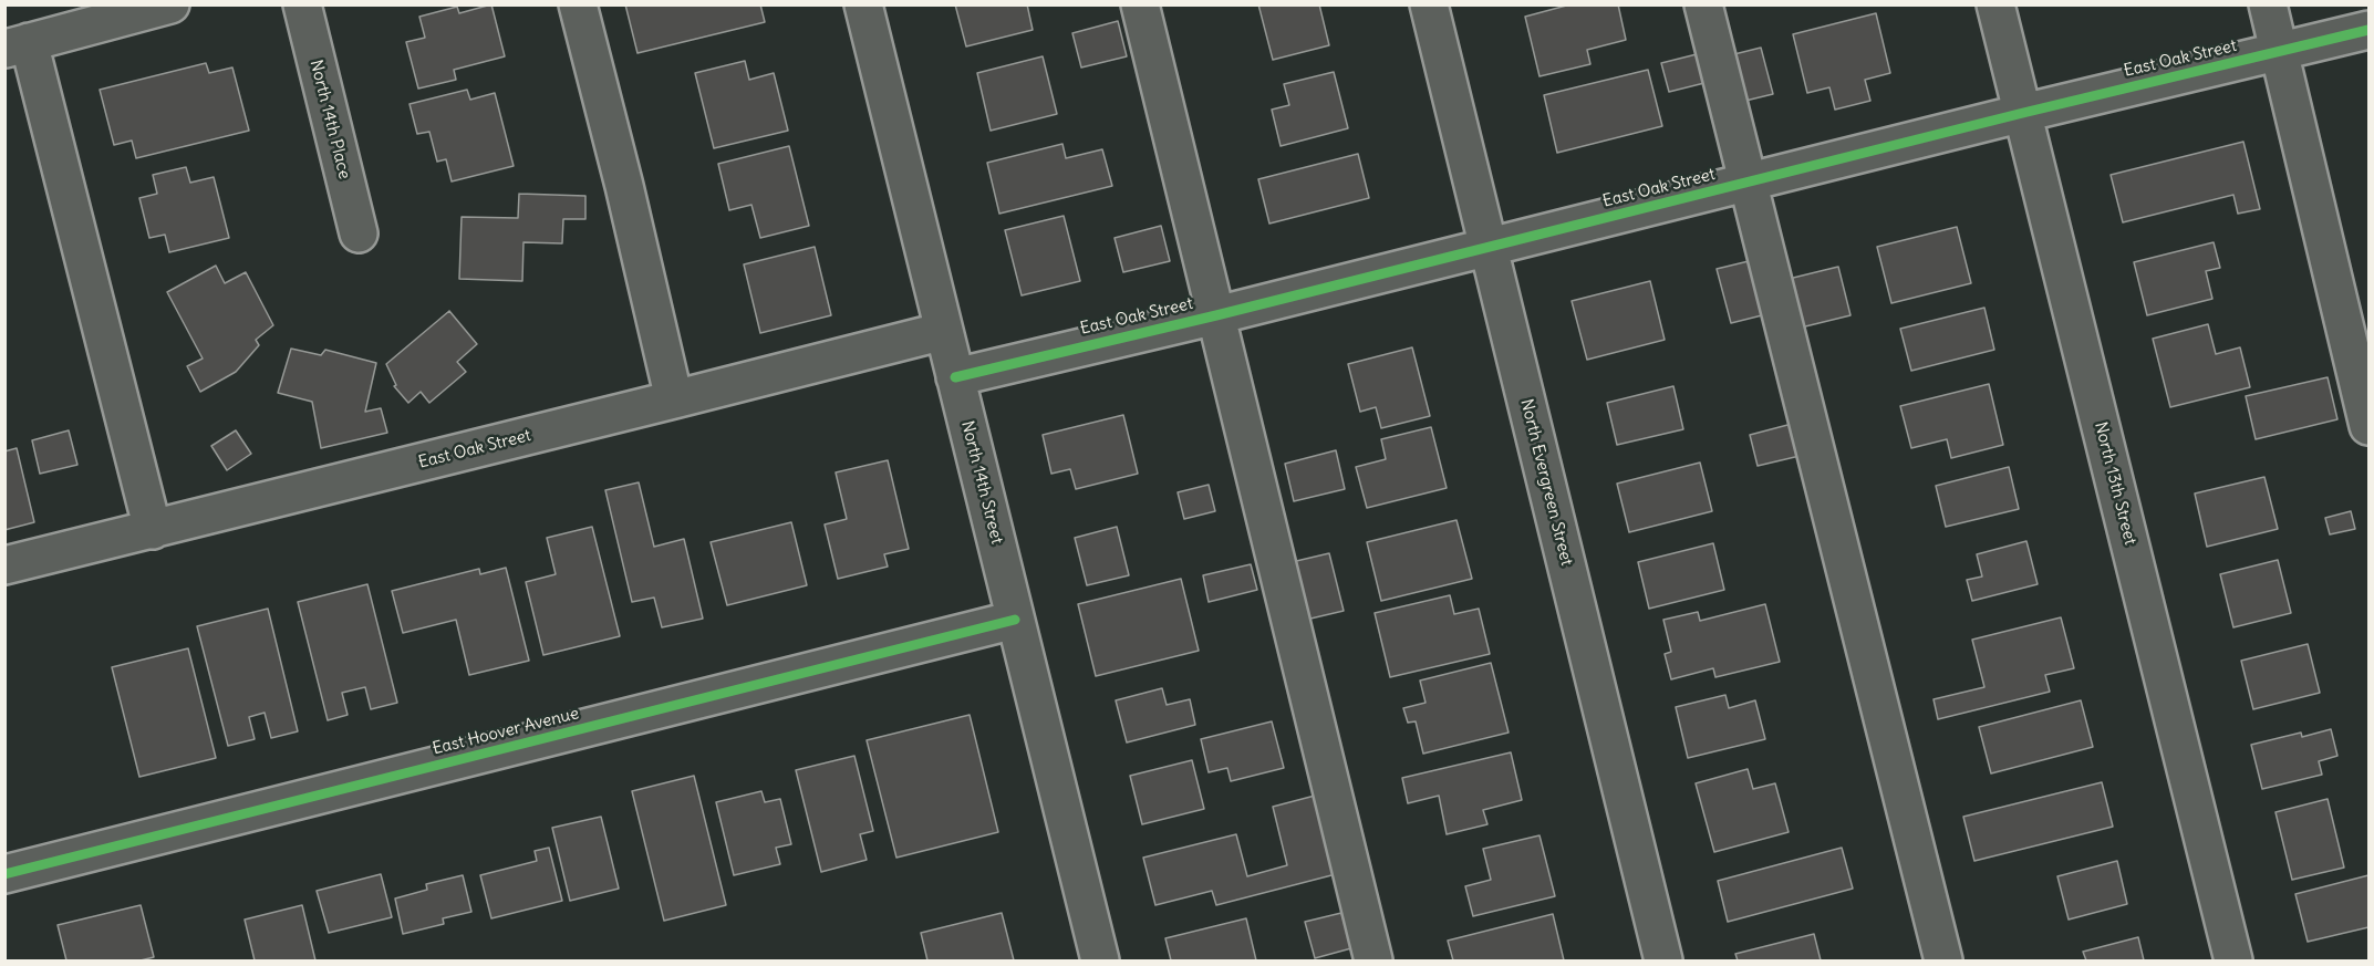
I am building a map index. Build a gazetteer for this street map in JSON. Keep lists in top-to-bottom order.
{
  "streets": {
    "street": [
      "East Oak Street",
      "North 14th Place",
      "North 14th Street",
      "North Evergreen Street",
      "North 13th Street",
      "East Hoover Avenue"
    ]
  },
  "crossings": [
    ["East Oak Street", "North 14th Street"],
    ["East Oak Street", "North Evergreen Street"],
    ["East Oak Street", "North 13th Street"],
    ["North 14th Street", "East Hoover Avenue"]
  ]
}
